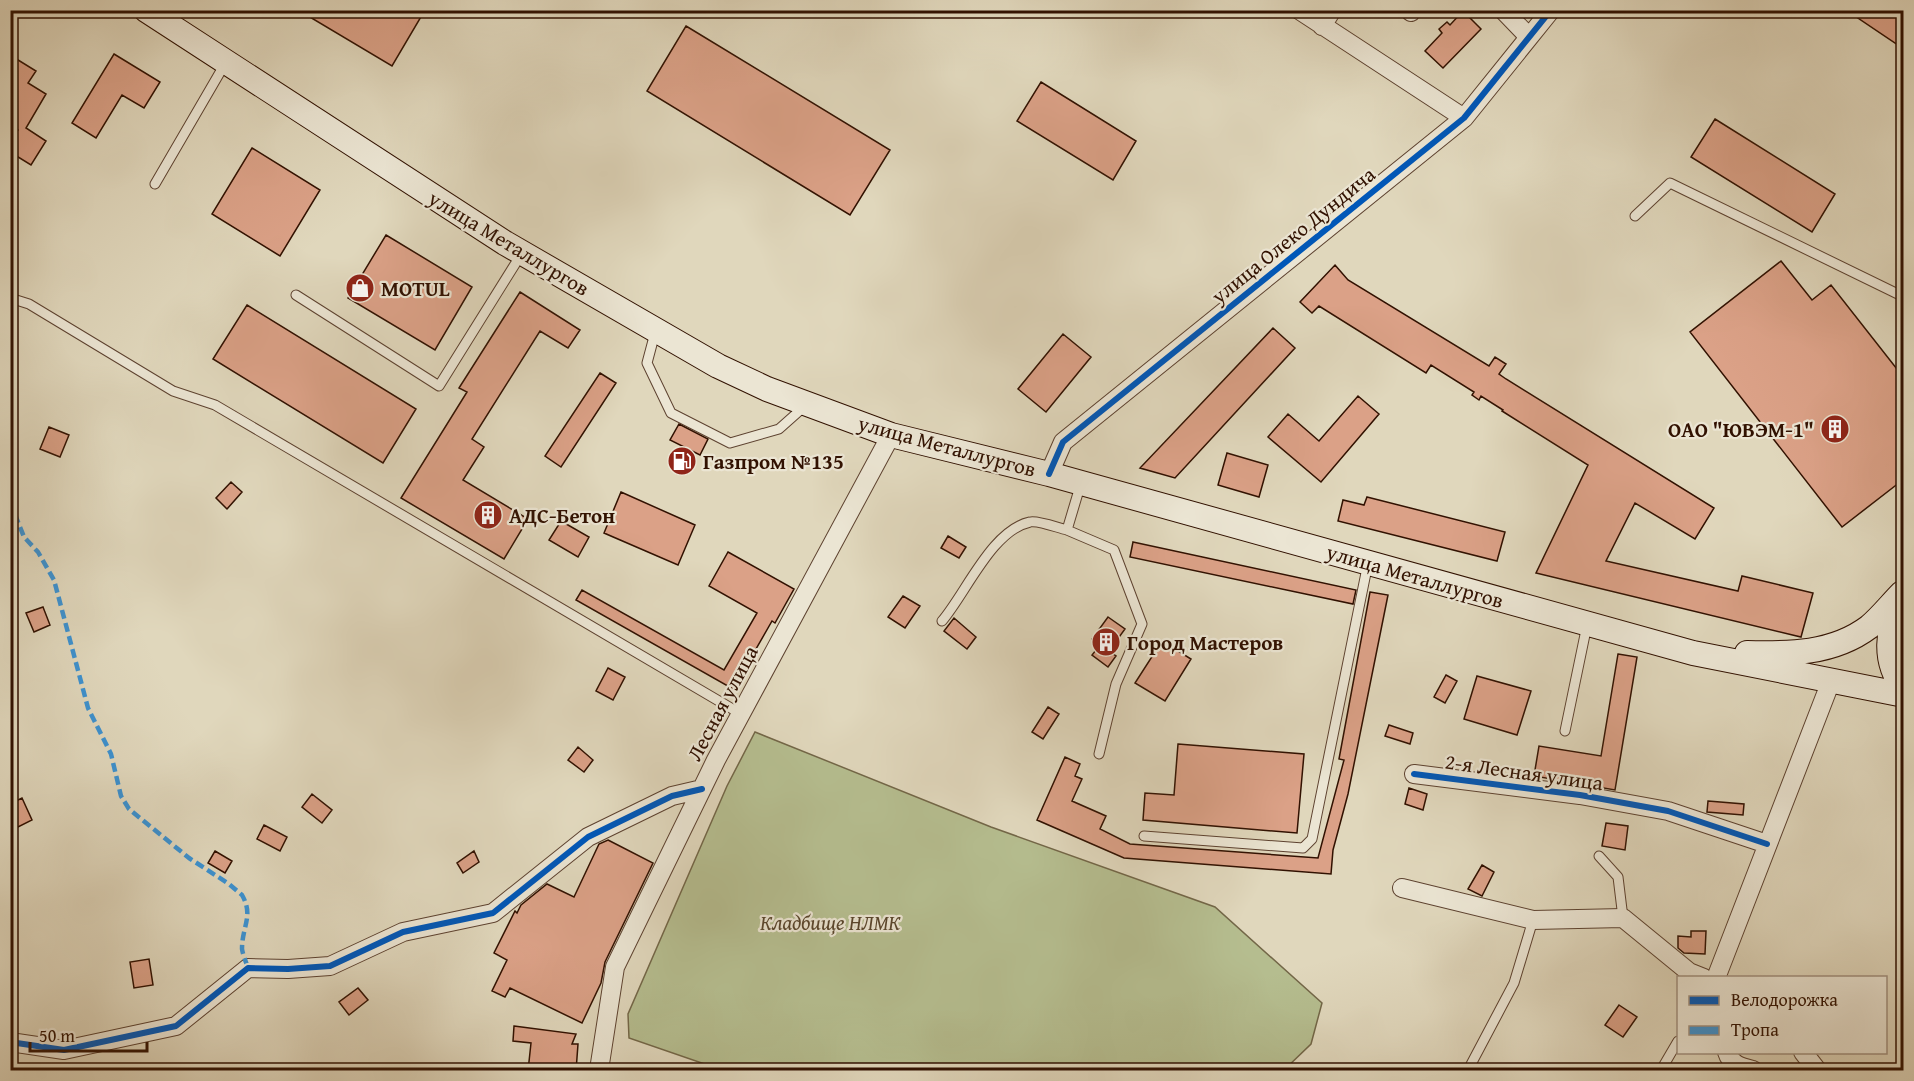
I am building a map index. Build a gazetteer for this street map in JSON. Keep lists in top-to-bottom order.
{
  "streets": {
    "main road": ["улица Металлургов"],
    "street": ["улица Олеко Дундича", "Лесная улица", "2-я Лесная улица"]
  },
  "crossings": [
    ["улица Олеко Дундича", "улица Металлургов"],
    ["улица Металлургов", "Лесная улица"]
  ],
  "parks": ["Кладбище НЛМК"],
  "places": {
    "shop": ["MOTUL"],
    "building": ["ОАО \"ЮВЭМ-1\"", "АДС-Бетон", "Город Мастеров"],
    "fuel station": ["Газпром №135"]
  },
  "legend": ["Велодорожка", "Тропа"],
  "scale_bar": "50 m"
}
